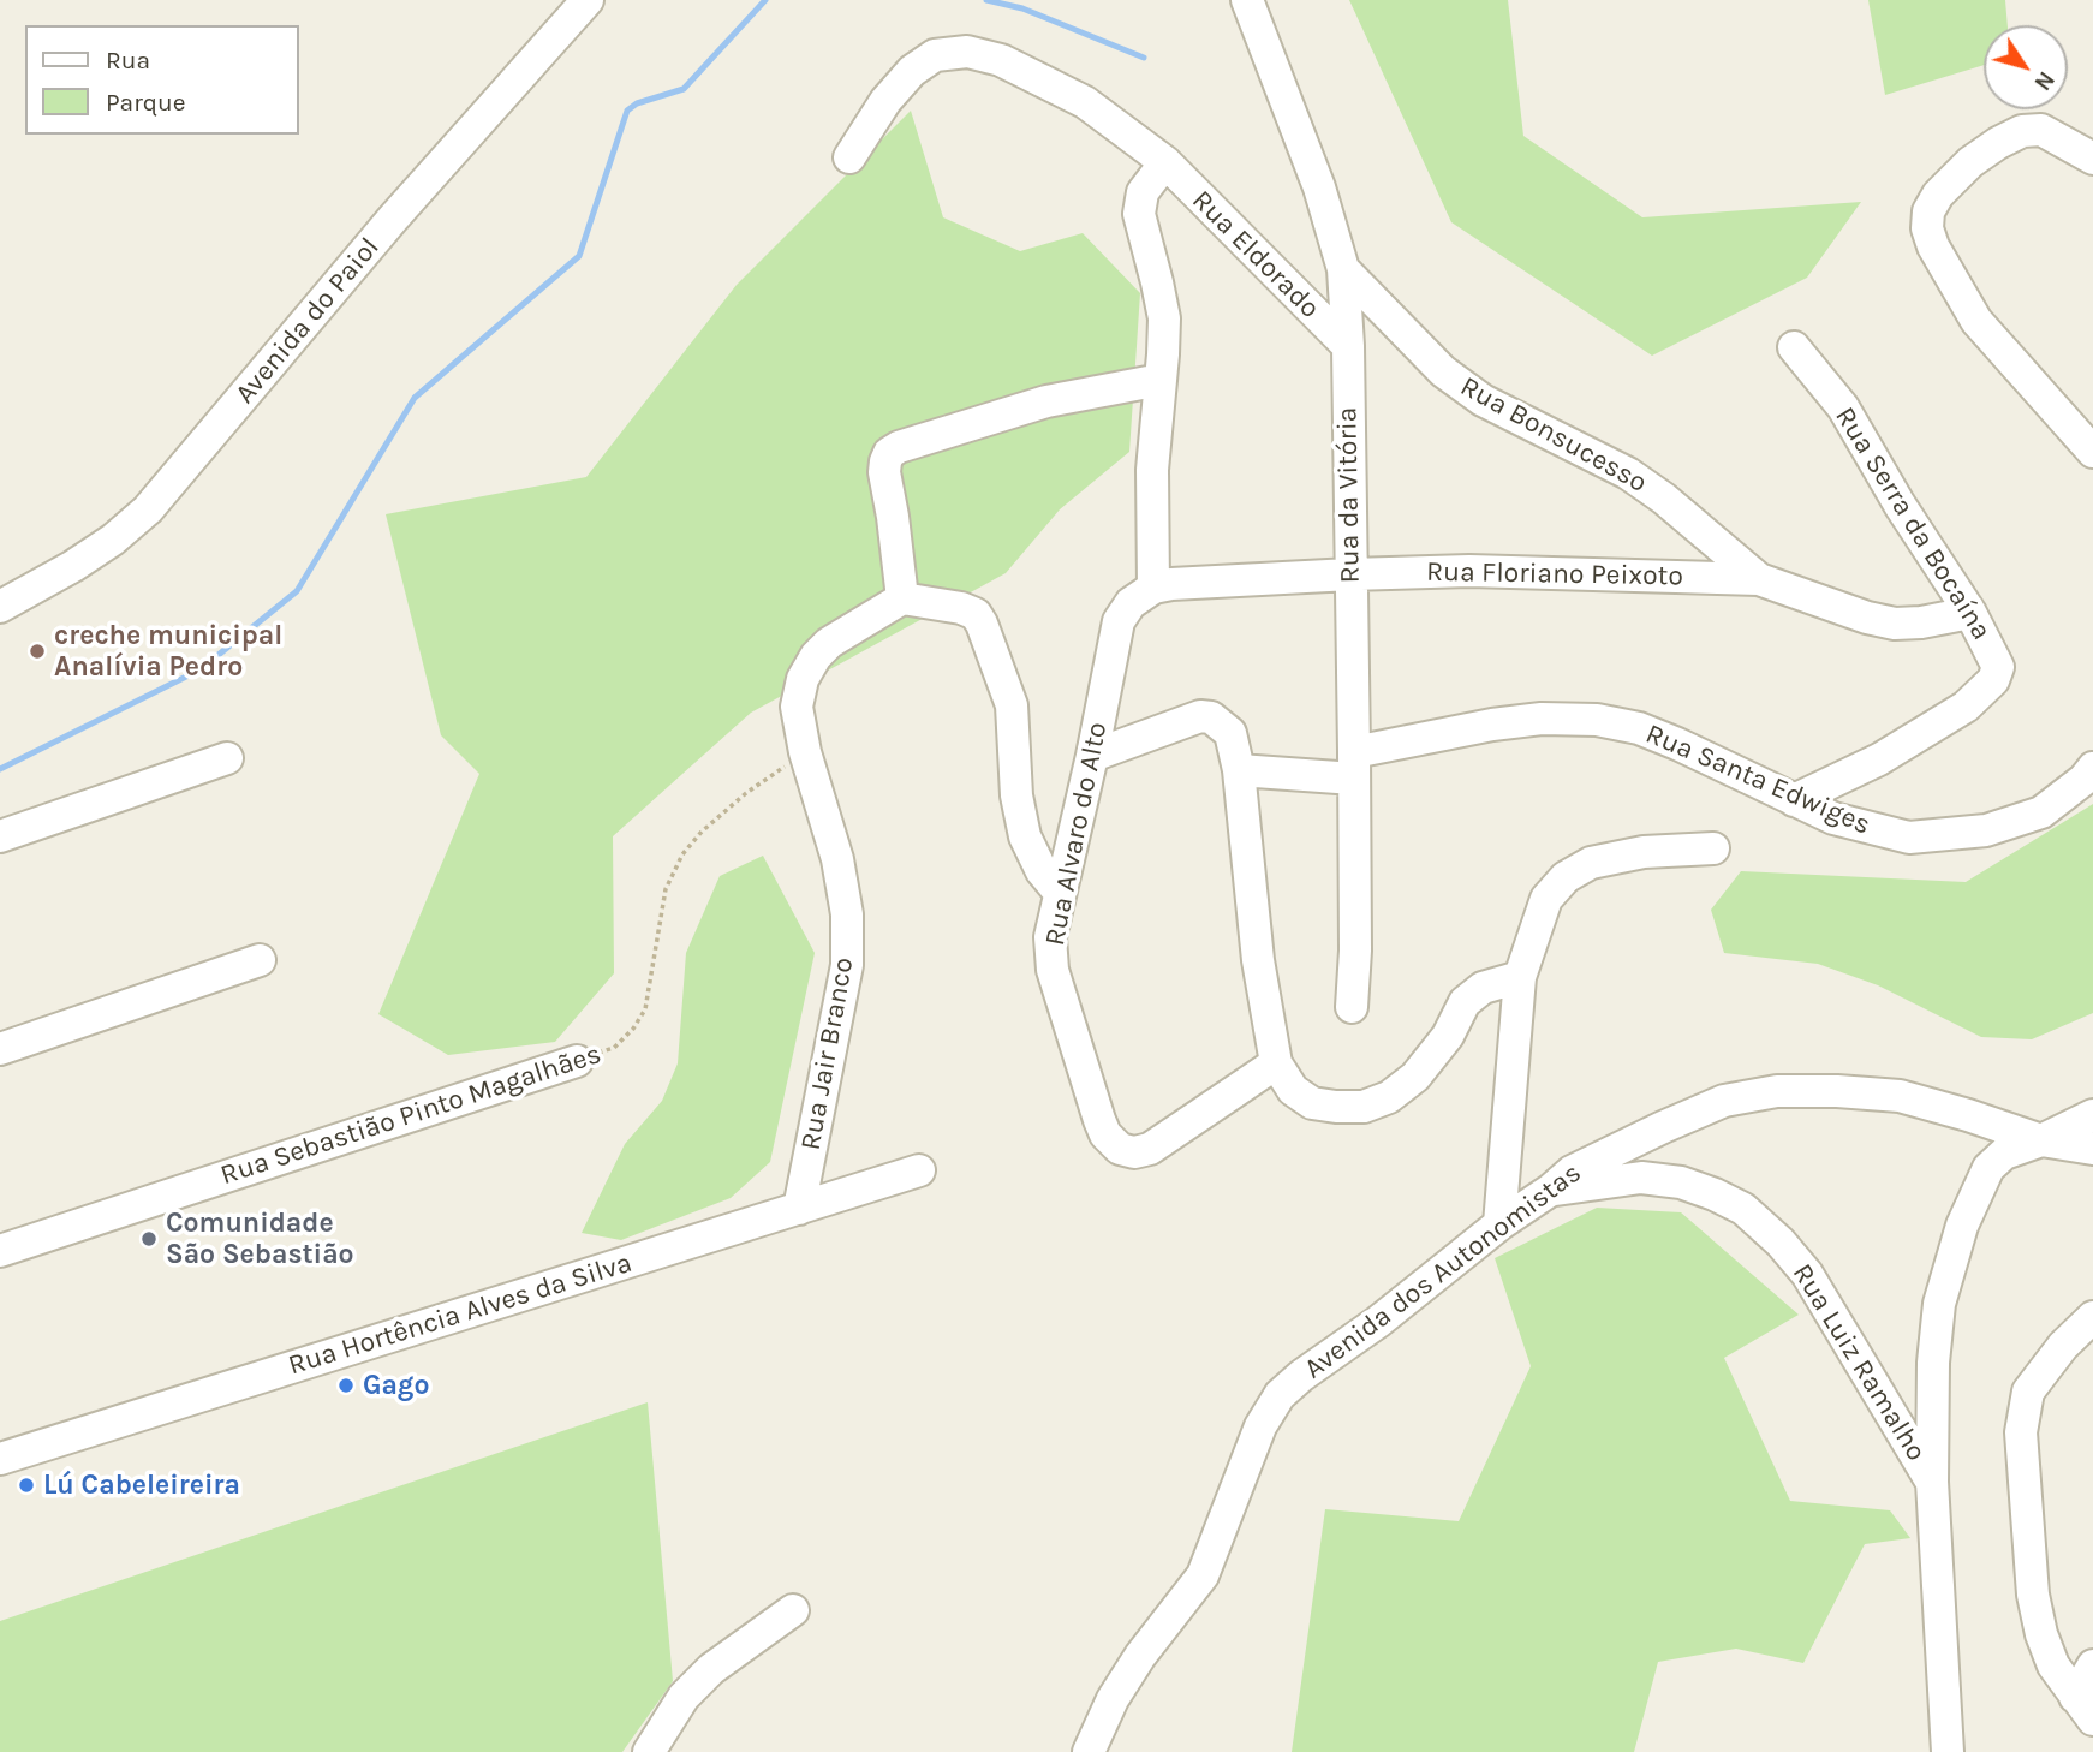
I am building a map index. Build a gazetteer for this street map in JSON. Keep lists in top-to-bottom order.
{
  "streets": {
    "street": [
      "Rua Eldorado",
      "Avenida do Paiol",
      "Rua Bonsucesso",
      "Rua da Vitória",
      "Rua Serra da Bocaína",
      "Rua Floriano Peixoto",
      "Rua Santa Edwiges",
      "Rua Alvaro do Alto",
      "Rua Jair Branco",
      "Rua Sebastião Pinto Magalhães",
      "Avenida dos Autonomistas",
      "Rua Hortência Alves da Silva",
      "Rua Luiz Ramalho"
    ]
  },
  "crossings": [
    ["Rua Eldorado", "Rua da Vitória"],
    ["Rua Bonsucesso", "Rua da Vitória"],
    ["Rua Bonsucesso", "Rua Serra da Bocaína"],
    ["Rua Bonsucesso", "Rua Floriano Peixoto"],
    ["Rua da Vitória", "Rua Floriano Peixoto"],
    ["Rua da Vitória", "Rua Santa Edwiges"],
    ["Rua Serra da Bocaína", "Rua Santa Edwiges"],
    ["Rua Jair Branco", "Rua Sebastião Pinto Magalhães"],
    ["Rua Jair Branco", "Rua Hortência Alves da Silva"],
    ["Avenida dos Autonomistas", "Rua Luiz Ramalho"]
  ],
  "places": [
    "creche municipal Analívia Pedro",
    "Comunidade São Sebastião",
    "Gago",
    "Lú Cabeleireira"
  ],
  "legend": ["Rua", "Parque"],
  "north": "bottom right"
}
